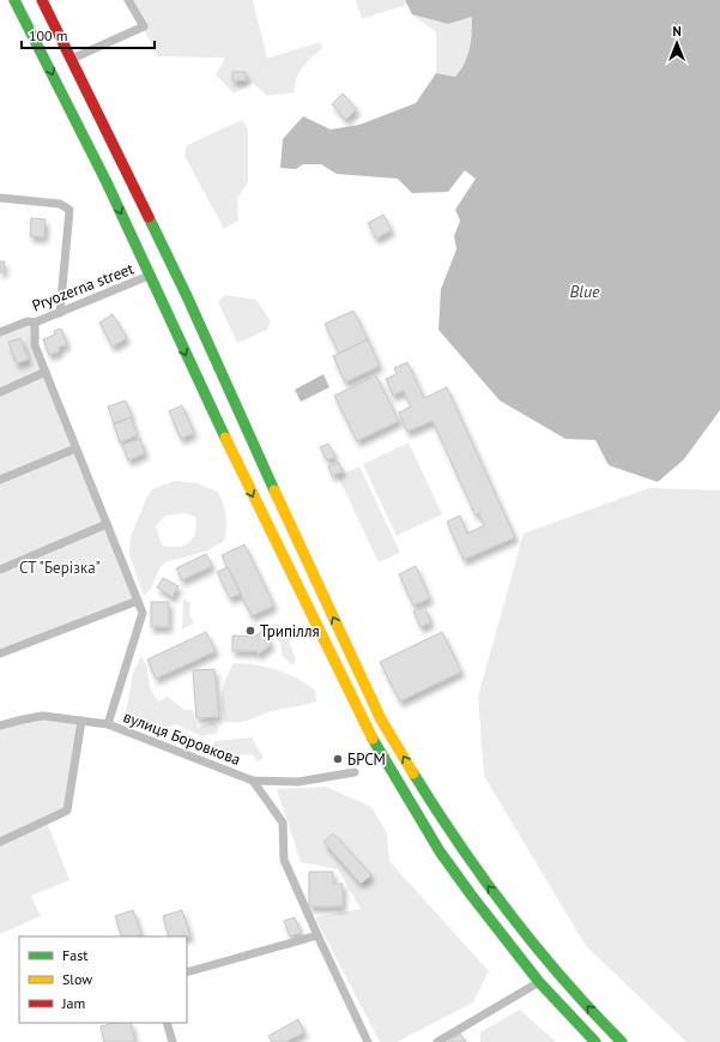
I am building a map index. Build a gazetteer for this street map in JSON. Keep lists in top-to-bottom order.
{
  "streets": {
    "street": ["Pryozerna street", "вулиця Боровкова"]
  },
  "water": ["Blue"],
  "parks": ["СТ \"Берізка\""],
  "places": ["Трипілля", "БРСМ"],
  "legend": ["Fast", "Slow", "Jam"],
  "scale_bar": "100 m",
  "north": "top"
}
